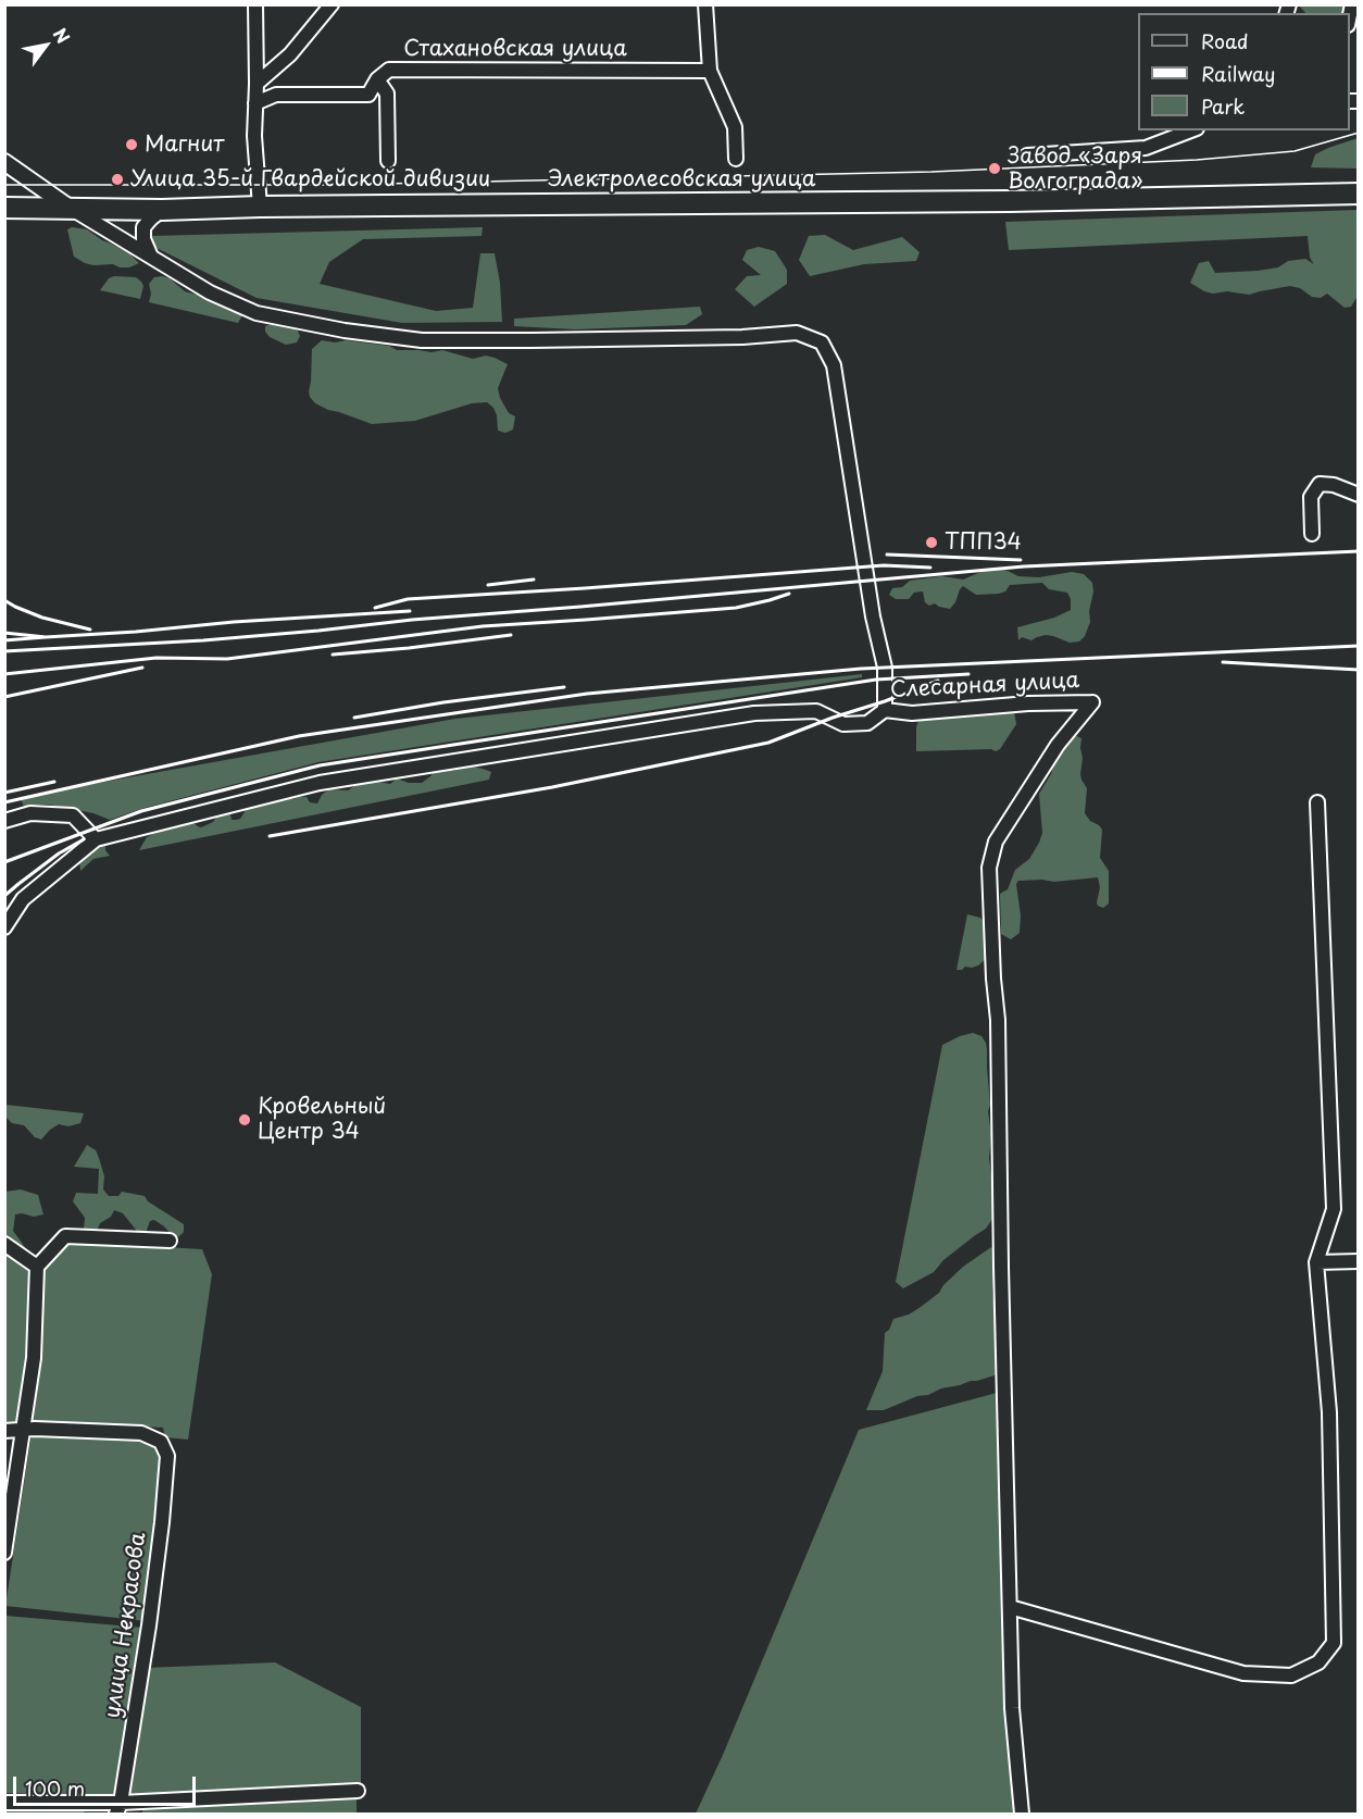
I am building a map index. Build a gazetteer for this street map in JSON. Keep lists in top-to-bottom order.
{
  "streets": {
    "main road": ["Электролесовская улица"],
    "street": ["Стахановская улица", "Слесарная улица", "улица Некрасова"]
  },
  "places": [
    "Магнит",
    "Завод «Заря Волгограда»",
    "Улица 35-й Гвардейской дивизии",
    "ТПП34",
    "Кровельный Центр 34"
  ],
  "legend": ["Road", "Railway", "Park"],
  "scale_bar": "100 m",
  "north": "top right"
}
